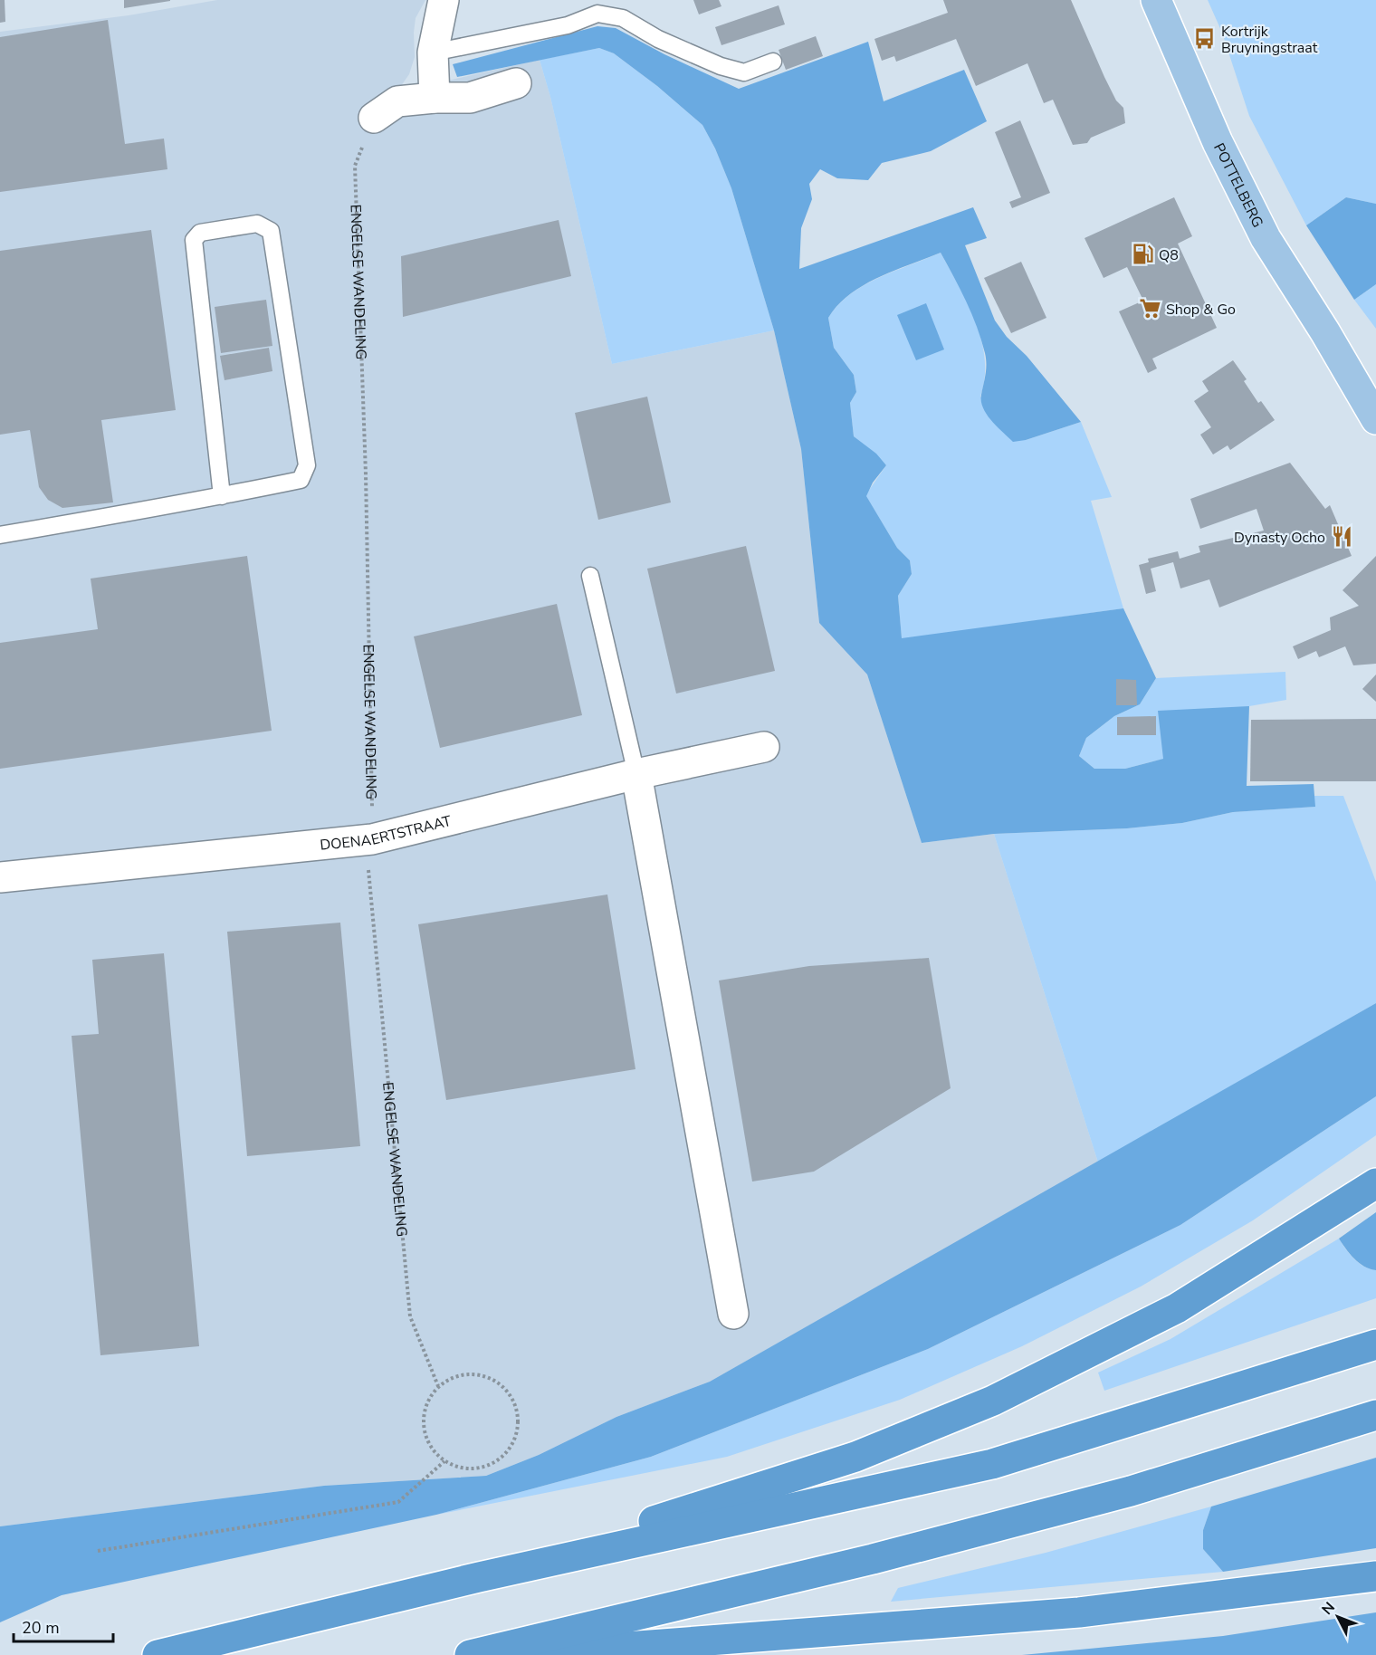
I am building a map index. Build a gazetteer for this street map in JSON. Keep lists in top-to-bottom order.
{
  "streets": {
    "main road": ["POTTELBERG"],
    "street": ["DOENAERTSTRAAT"],
    "path": ["ENGELSE WANDELING"]
  },
  "crossings": [
    ["ENGELSE WANDELING", "DOENAERTSTRAAT"]
  ],
  "places": {
    "bus stop": ["Kortrijk Bruyningstraat"],
    "fuel station": ["Q8"],
    "supermarket": ["Shop & Go"],
    "restaurant": ["Dynasty Ocho"]
  },
  "scale_bar": "20 m",
  "north": "top left"
}
